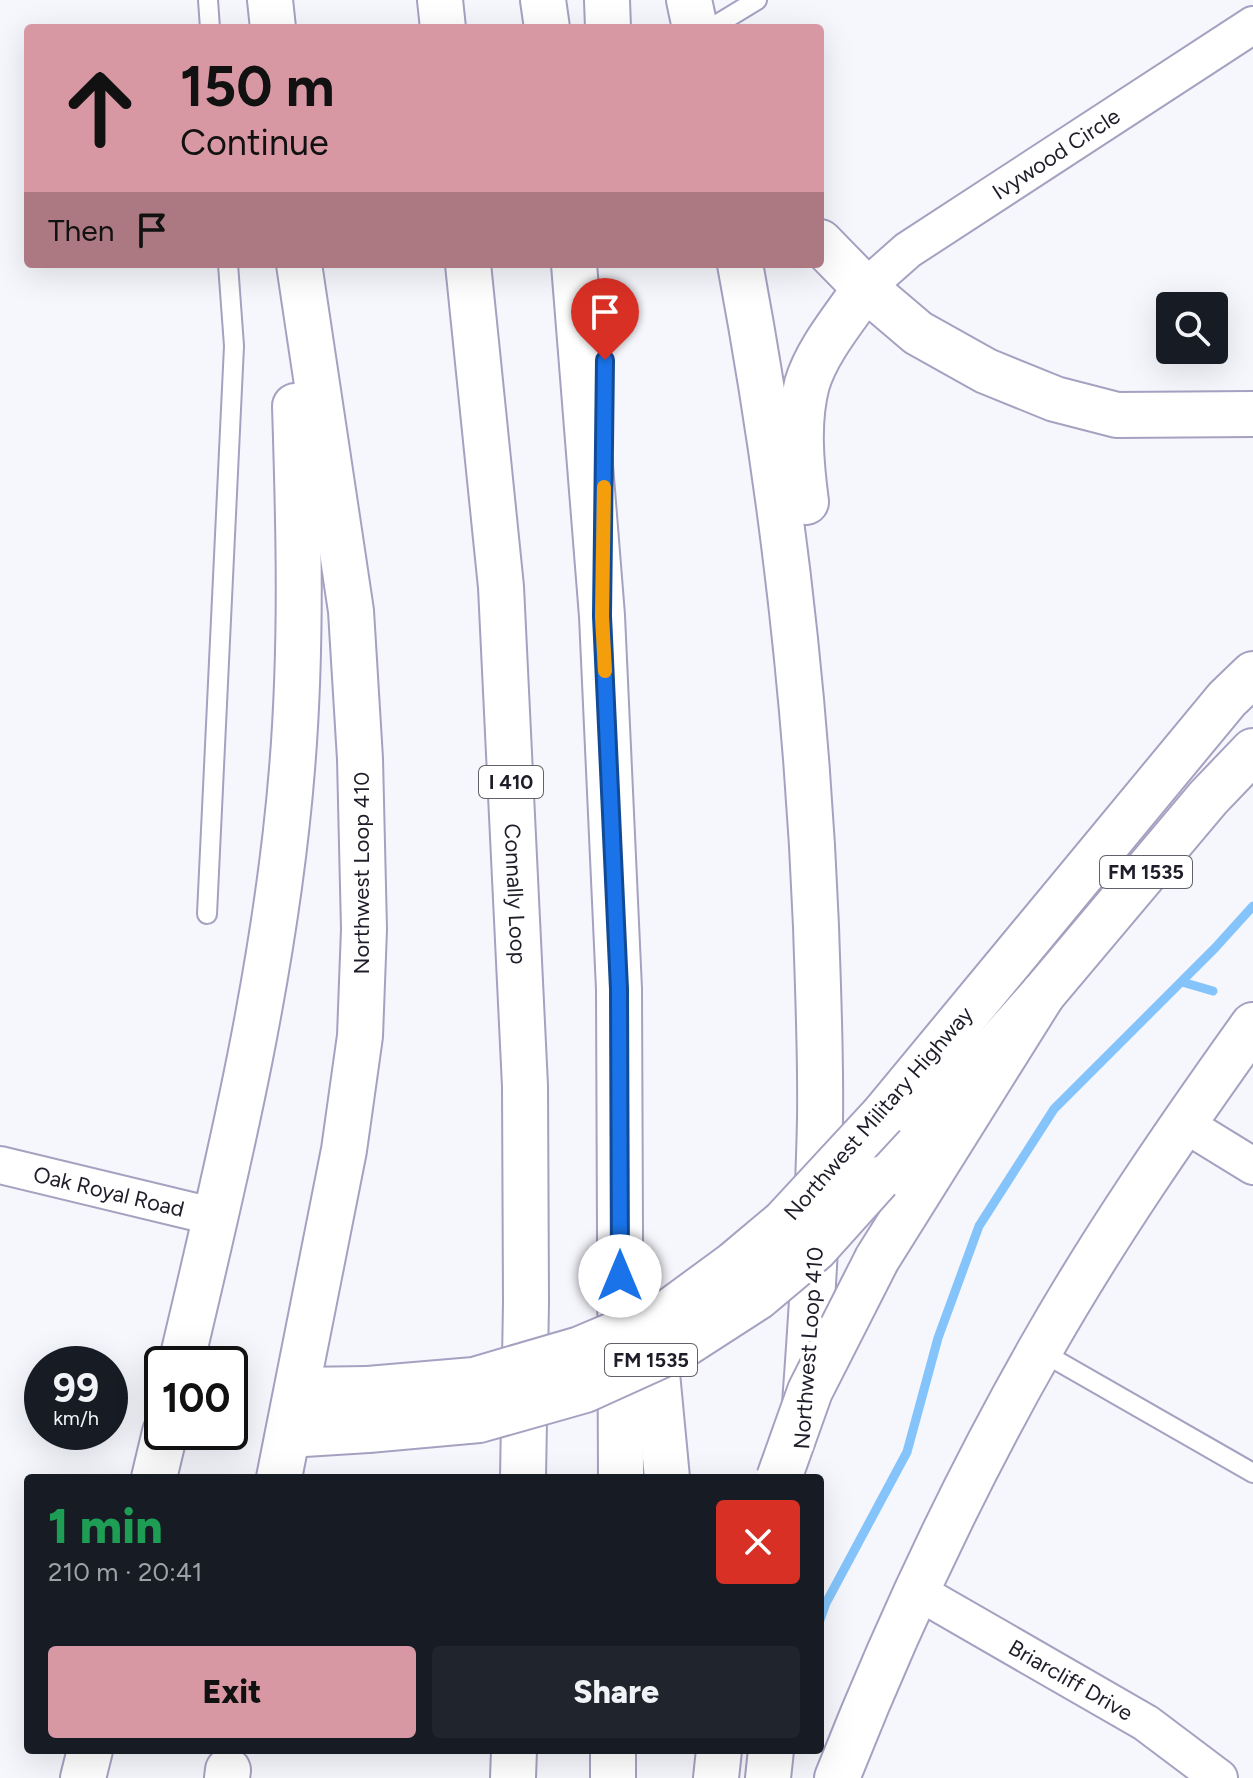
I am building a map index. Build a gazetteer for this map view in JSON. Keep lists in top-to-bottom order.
{
  "streets": {
    "main road": [
      "I 410",
      "FM 1535",
      "Northwest Loop 410",
      "Connally Loop",
      "Northwest Military Highway"
    ],
    "street": ["Ivywood Circle", "Oak Royal Road", "Briarcliff Drive"]
  },
  "crossings": [
    ["Northwest Loop 410", "Northwest Military Highway"]
  ],
  "page": {
    "turn": ["150 m", "Continue"],
    "then": "Then",
    "speed": "99 km/h",
    "limit": "100",
    "heading": ["1 min", "210 m · 20:41"],
    "buttons": ["Exit", "Share"]
  }
}
